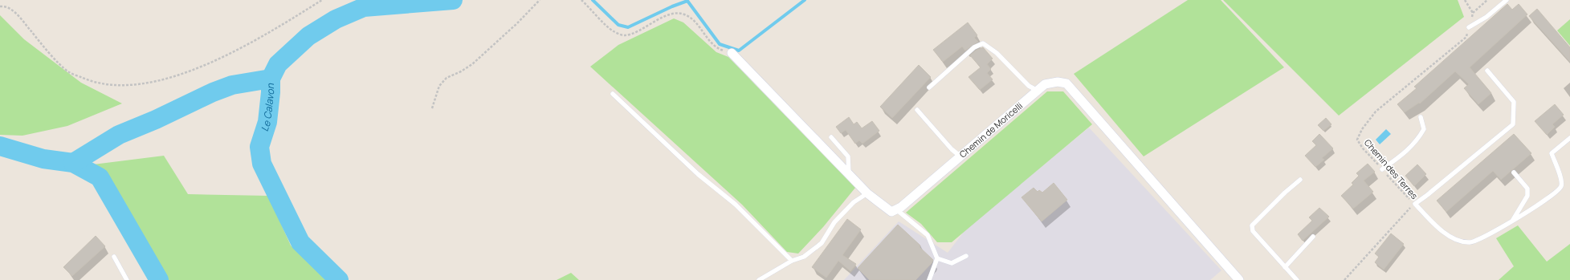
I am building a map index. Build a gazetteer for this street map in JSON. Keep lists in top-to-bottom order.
{
  "streets": {
    "street": ["Chemin de Moricelli"],
    "path": ["Chemin des Terres"]
  },
  "water": ["Le Calavon"]
}
